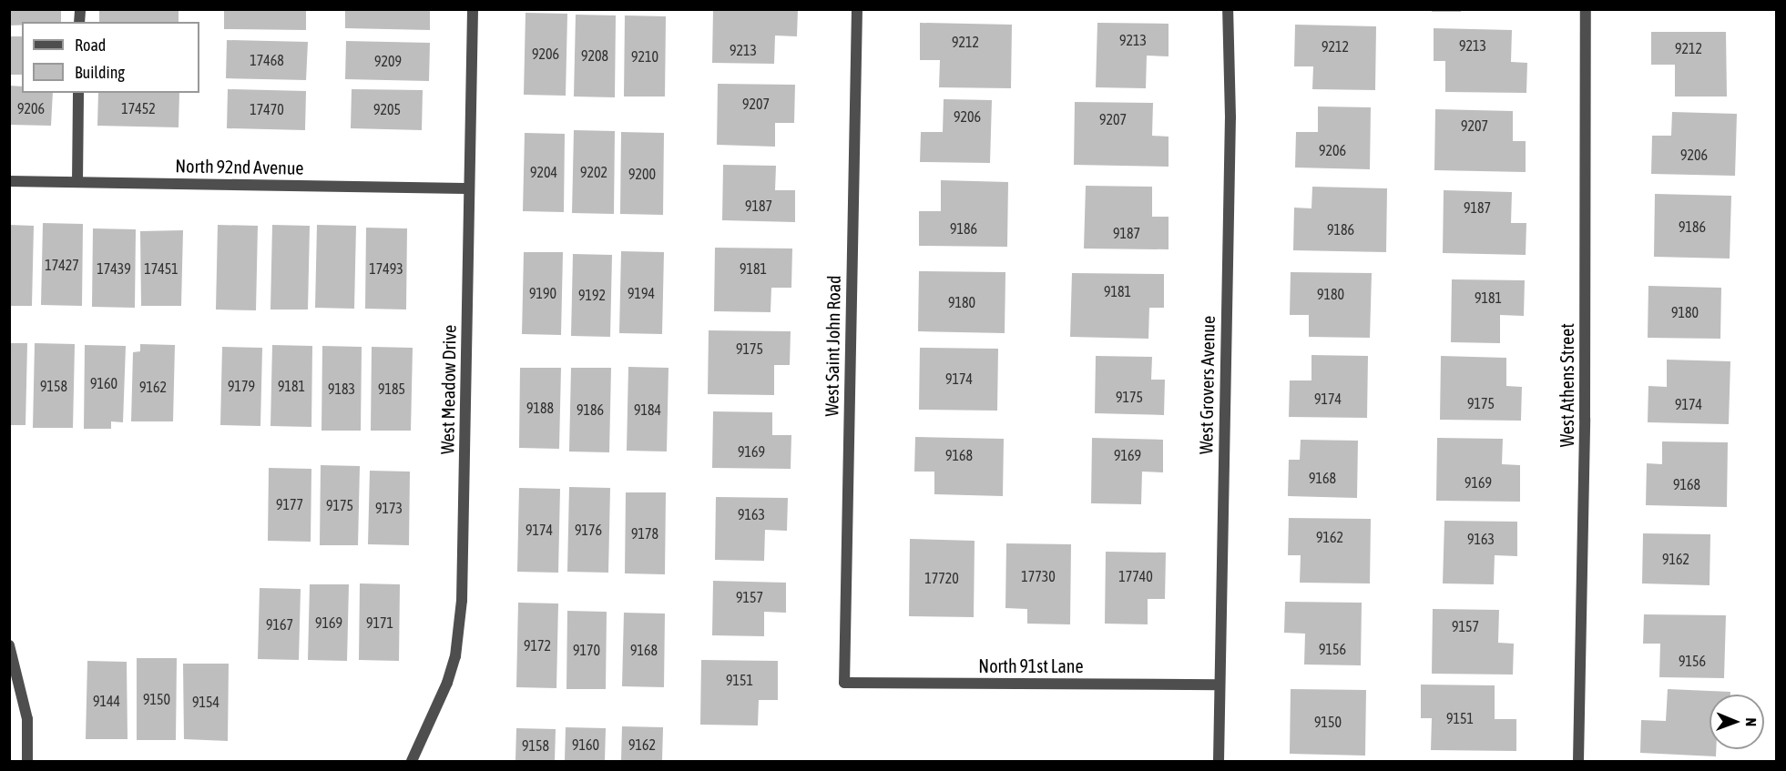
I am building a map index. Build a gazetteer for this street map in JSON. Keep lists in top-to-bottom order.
{
  "streets": {
    "street": [
      "North 92nd Avenue",
      "West Saint John Road",
      "West Grovers Avenue",
      "West Athens Street",
      "West Meadow Drive",
      "North 91st Lane"
    ]
  },
  "crossings": [
    ["North 92nd Avenue", "West Meadow Drive"],
    ["West Saint John Road", "North 91st Lane"],
    ["West Grovers Avenue", "North 91st Lane"]
  ],
  "house_numbers": [
    "9213",
    "9212",
    "9213",
    "9212",
    "9212",
    "9213",
    "9206",
    "9208",
    "9210",
    "17468",
    "9209",
    "9207",
    "9206",
    "17452",
    "17470",
    "9205",
    "9206",
    "9207",
    "9207",
    "9206",
    "9206",
    "9204",
    "9202",
    "9200",
    "9187",
    "9187",
    "9186",
    "9186",
    "9186",
    "9187",
    "17427",
    "17439",
    "17451",
    "17493",
    "9181",
    "9181",
    "9190",
    "9194",
    "9180",
    "9192",
    "9181",
    "9180",
    "9180",
    "9175",
    "9174",
    "9160",
    "9158",
    "9179",
    "9181",
    "9162",
    "9183",
    "9185",
    "9175",
    "9174",
    "9175",
    "9174",
    "9188",
    "9186",
    "9184",
    "9169",
    "9168",
    "9169",
    "9168",
    "9169",
    "9168",
    "9177",
    "9175",
    "9173",
    "9163",
    "9174",
    "9176",
    "9178",
    "9162",
    "9163",
    "9162",
    "17730",
    "17740",
    "17720",
    "9157",
    "9169",
    "9171",
    "9167",
    "9157",
    "9172",
    "9156",
    "9170",
    "9168",
    "9156",
    "9151",
    "9150",
    "9144",
    "9154",
    "9151",
    "9150",
    "9160",
    "9162",
    "9158"
  ],
  "legend": ["Road", "Building"],
  "north": "right"
}
